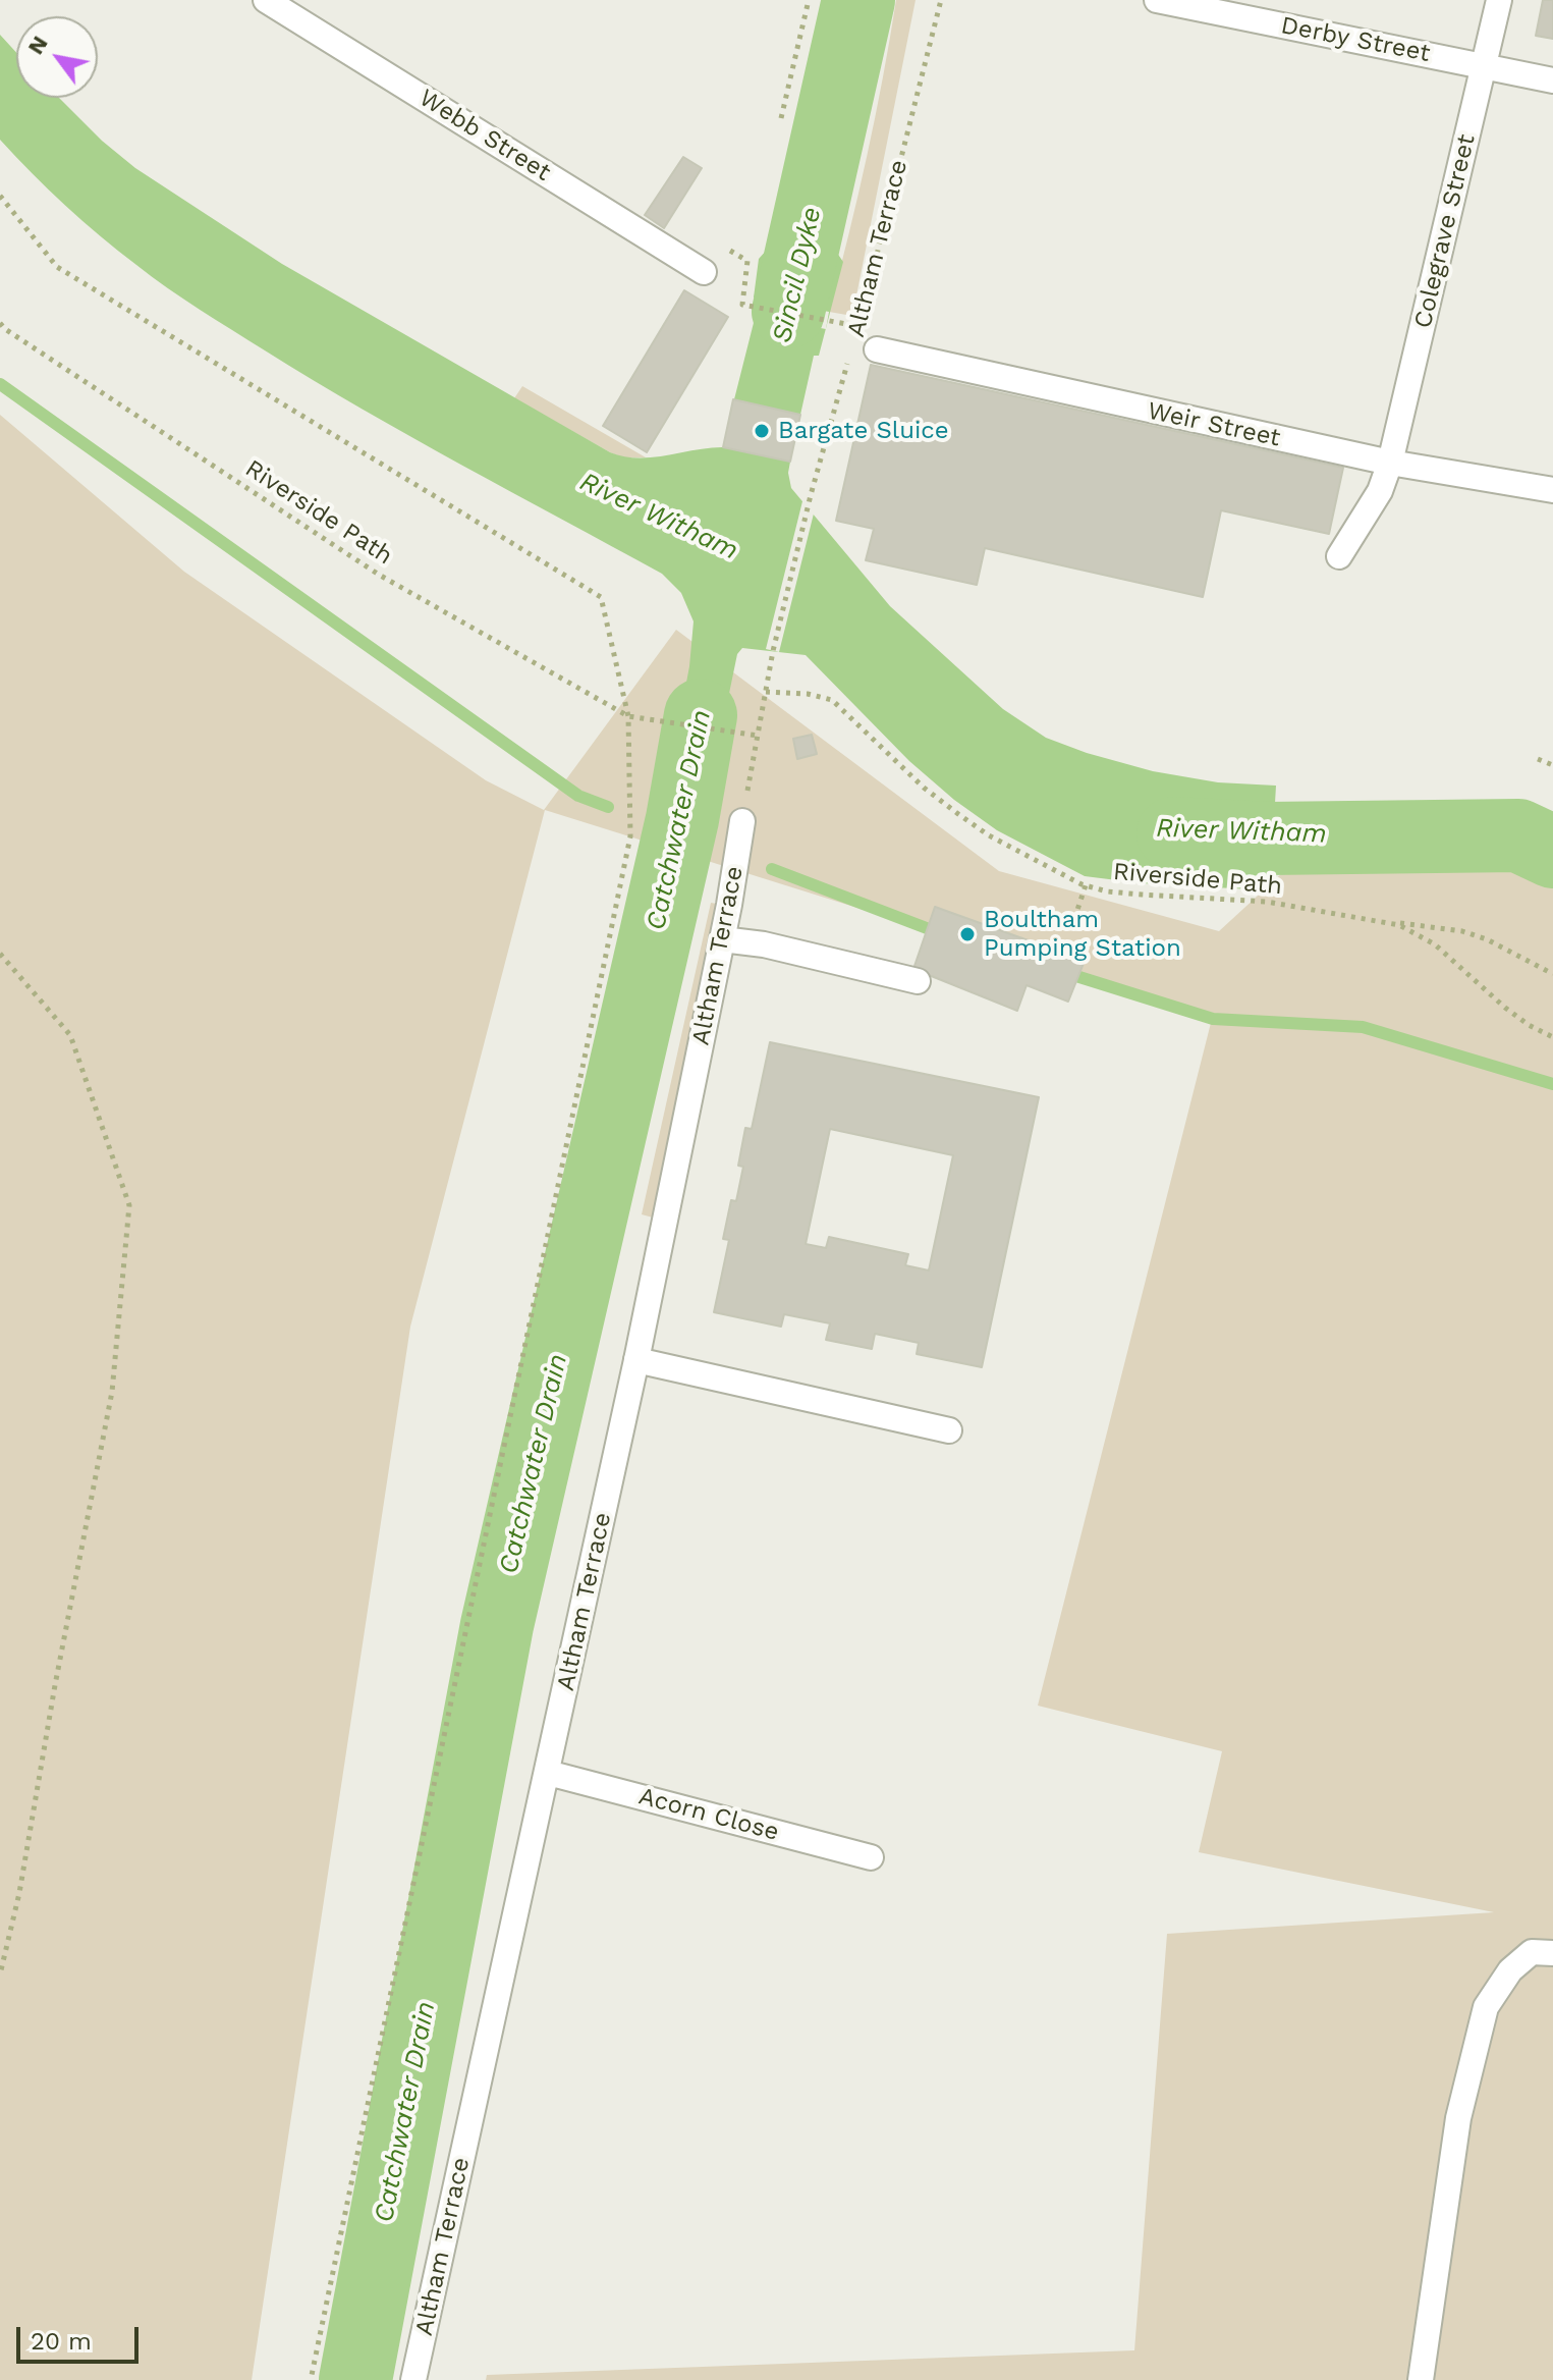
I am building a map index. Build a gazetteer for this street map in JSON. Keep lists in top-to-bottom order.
{
  "streets": {
    "street": [
      "Derby Street",
      "Webb Street",
      "Colegrave Street",
      "Altham Terrace",
      "Weir Street",
      "Acorn Close"
    ],
    "path": ["Riverside Path"]
  },
  "crossings": [
    ["Derby Street", "Colegrave Street"],
    ["Colegrave Street", "Weir Street"],
    ["Altham Terrace", "Riverside Path"],
    ["Altham Terrace", "Acorn Close"]
  ],
  "water": ["Sincil Dyke", "River Witham", "Catchwater Drain"],
  "places": ["Bargate Sluice", "Boultham Pumping Station"],
  "scale_bar": "20 m",
  "north": "top left"
}
